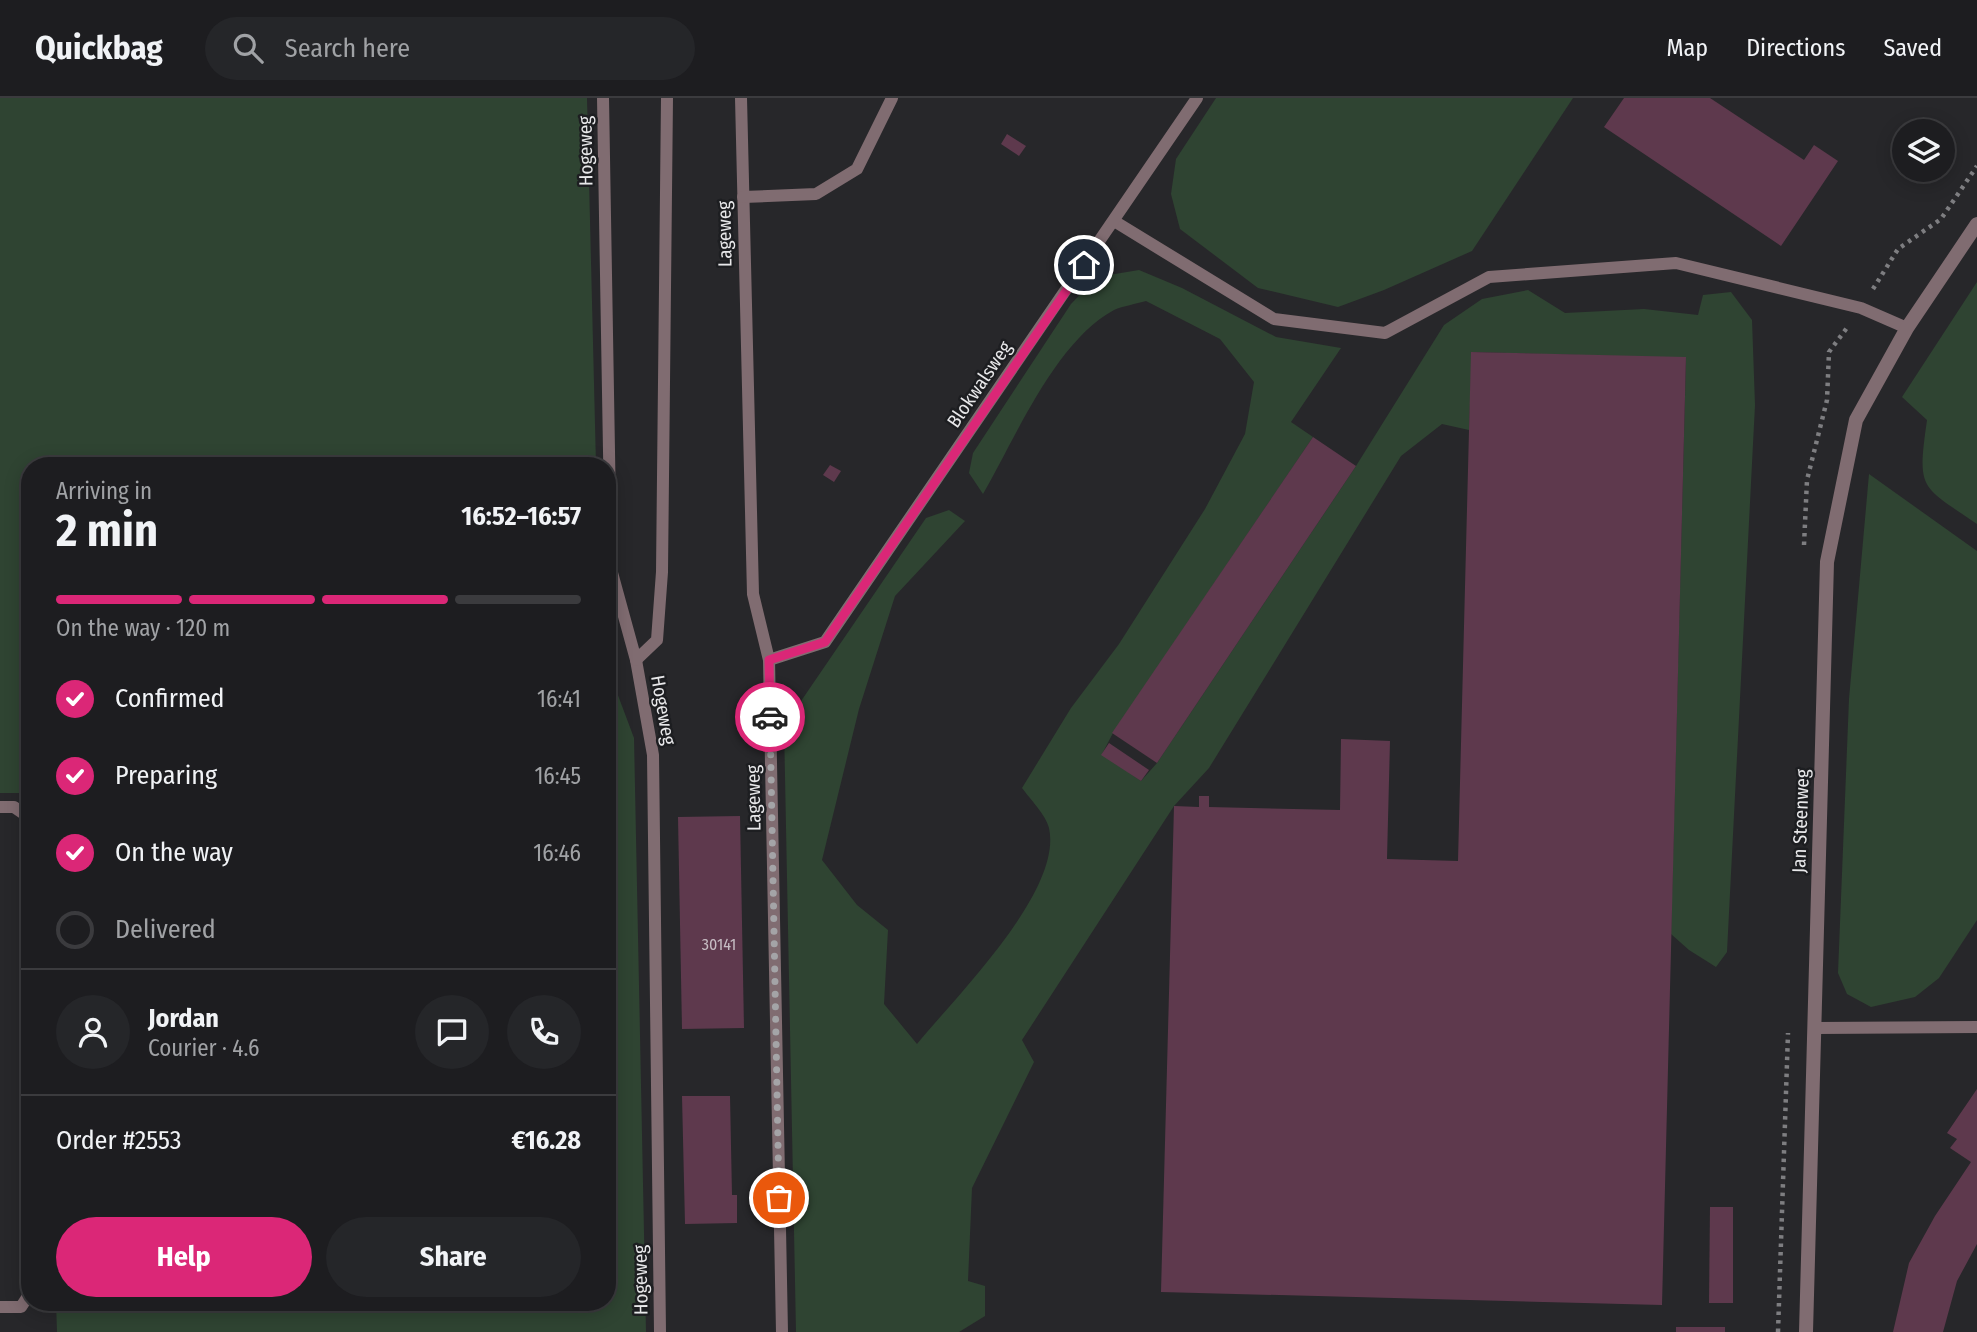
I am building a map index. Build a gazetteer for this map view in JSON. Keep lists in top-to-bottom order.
{
  "streets": {
    "street": ["Jan Steenweg"],
    "lane": ["Hogeweg", "Lageweg", "Blokwalsweg"]
  },
  "crossings": [
    ["Lageweg", "Blokwalsweg"]
  ],
  "house_numbers": ["30141"],
  "page": {
    "header": "Quickbag",
    "search": "Search here",
    "nav": ["Map", "Directions", "Saved"],
    "heading": ["2 min", "Arriving in", "16:52–16:57"],
    "panel": [
      "Jordan",
      "Courier · 4.6",
      "Order #2553",
      "€16.28"
    ],
    "bar": "On the way · 120 m",
    "list": [
      ["Confirmed", "16:41"],
      ["Preparing", "16:45"],
      ["On the way", "16:46"],
      "Delivered"
    ],
    "buttons": ["Help", "Share"]
  }
}
